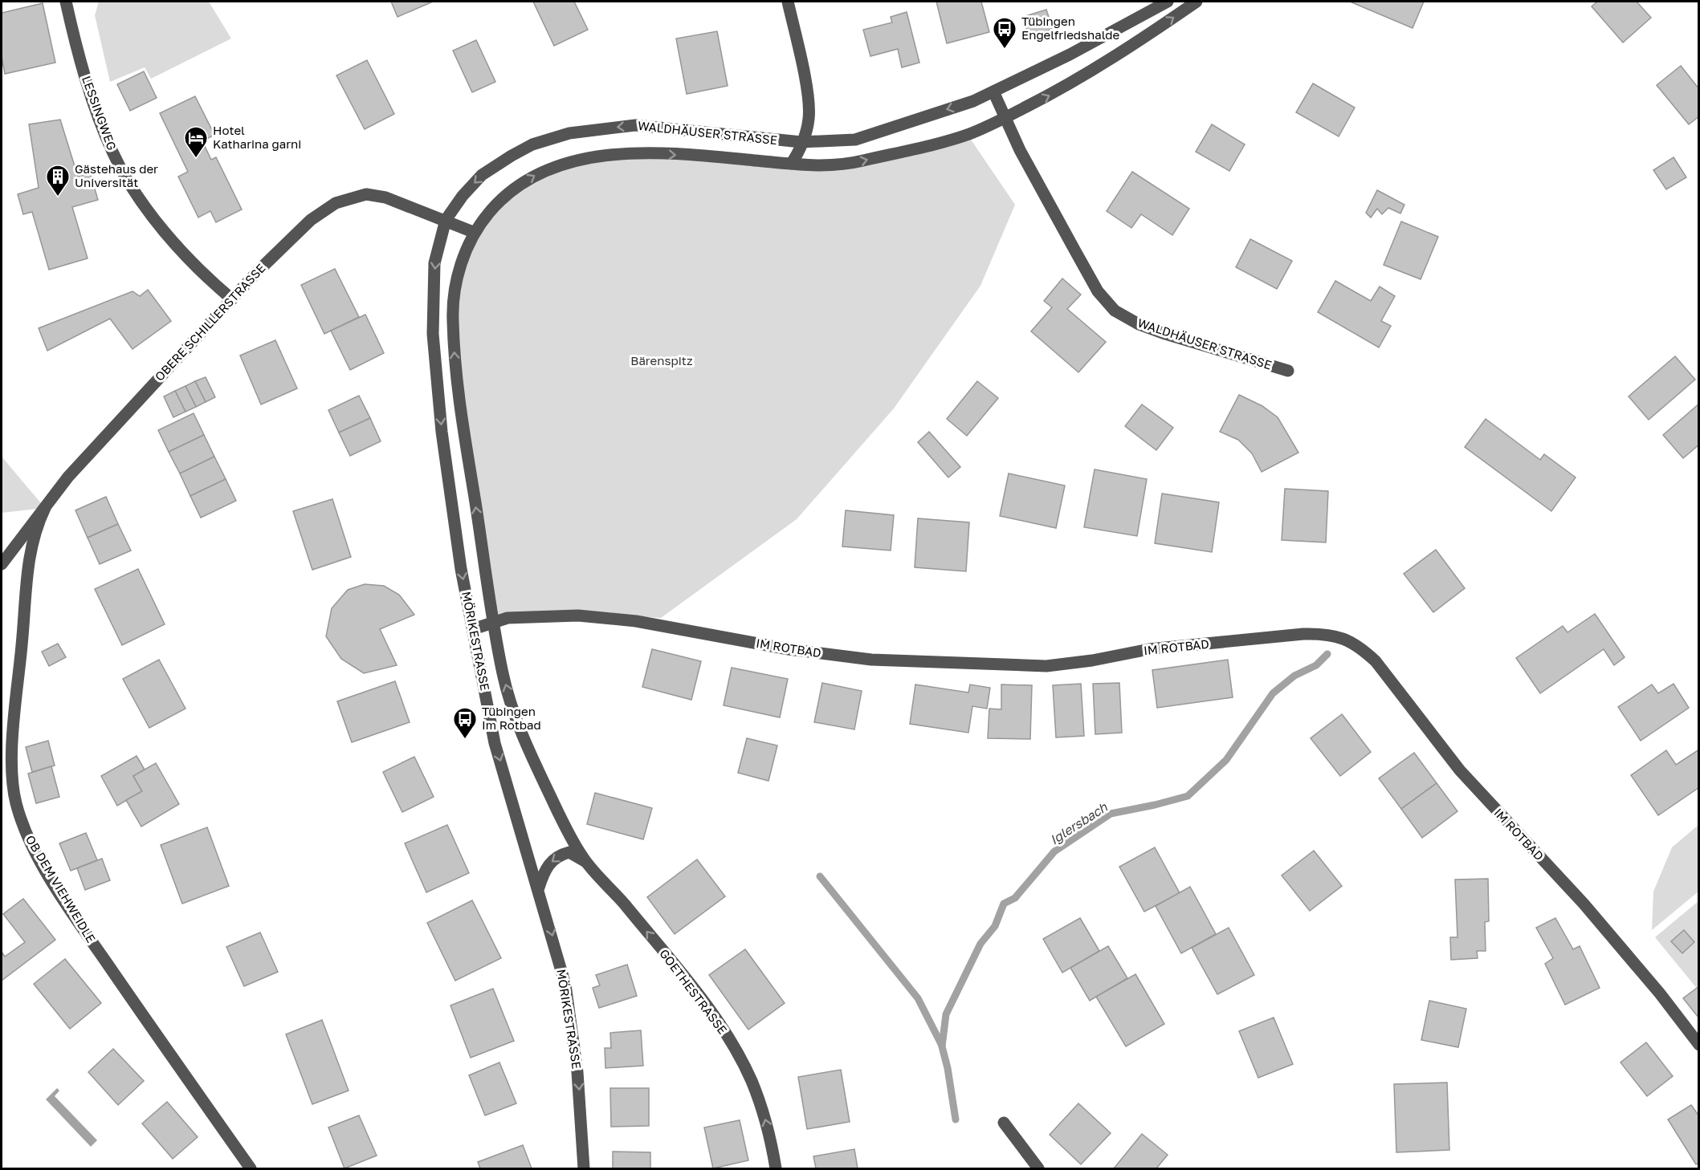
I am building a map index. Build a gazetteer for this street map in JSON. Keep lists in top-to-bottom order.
{
  "streets": {
    "street": [
      "LESSINGWEG",
      "WALDHÄUSER STRASSE",
      "OBERE SCHILLERSTRASSE",
      "MÖRIKESTRASSE",
      "IM ROTBAD",
      "OB DEM VIEHWEIDLE",
      "GOETHESTRASSE"
    ]
  },
  "crossings": [
    ["LESSINGWEG", "OBERE SCHILLERSTRASSE"],
    ["WALDHÄUSER STRASSE", "OBERE SCHILLERSTRASSE"],
    ["WALDHÄUSER STRASSE", "MÖRIKESTRASSE"],
    ["OBERE SCHILLERSTRASSE", "MÖRIKESTRASSE"],
    ["OBERE SCHILLERSTRASSE", "OB DEM VIEHWEIDLE"],
    ["MÖRIKESTRASSE", "IM ROTBAD"],
    ["MÖRIKESTRASSE", "GOETHESTRASSE"],
    ["IM ROTBAD", "GOETHESTRASSE"]
  ],
  "one_way": ["GOETHESTRASSE"],
  "water": ["Iglersbach"],
  "parks": ["Bärenspitz"],
  "places": {
    "bus stop": ["Tübingen Engelfriedshalde", "Tübingen Im Rotbad"],
    "hotel": ["Hotel Katharina garni"],
    "building": ["Gästehaus der Universität"]
  }
}
